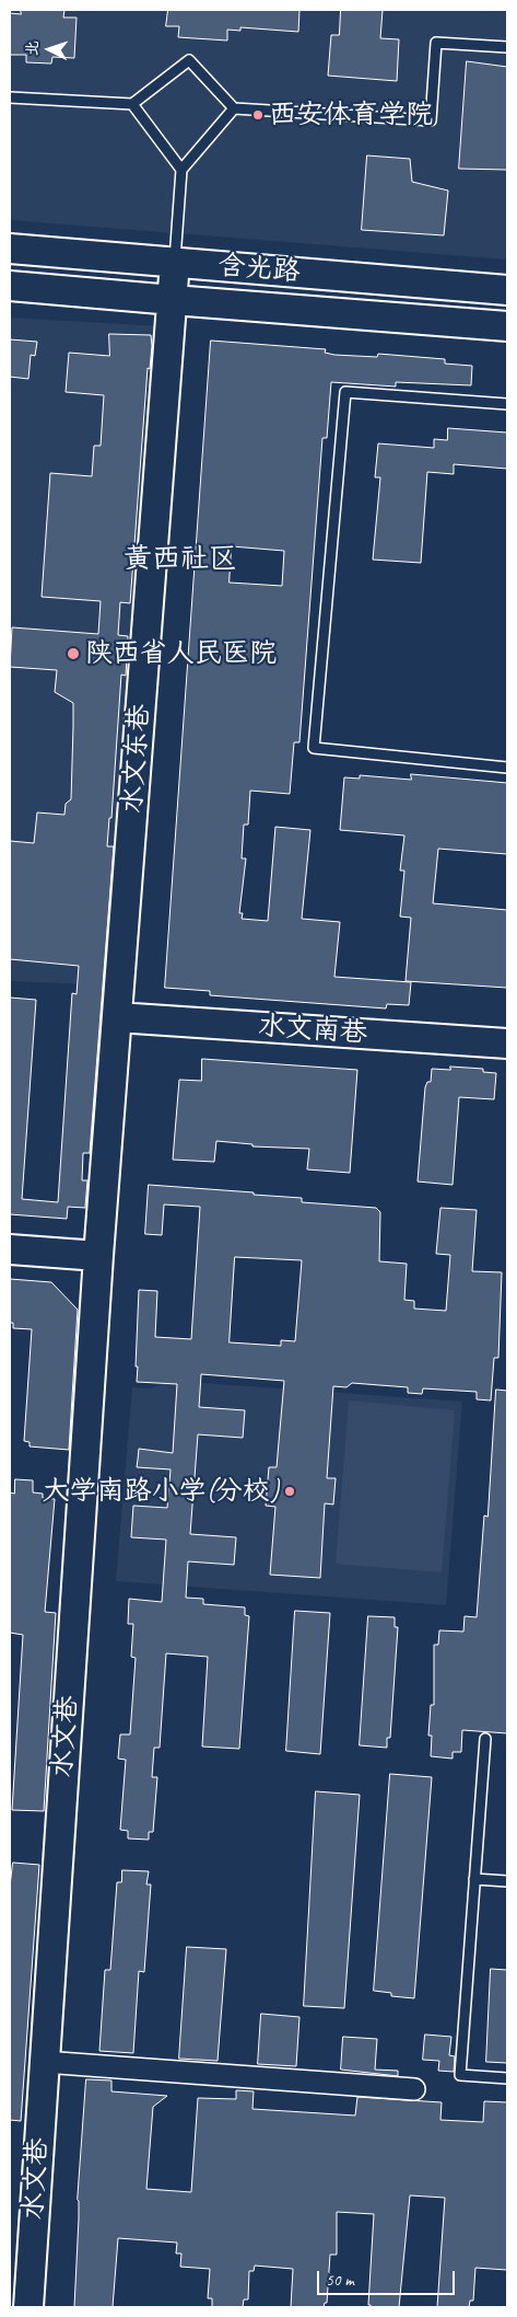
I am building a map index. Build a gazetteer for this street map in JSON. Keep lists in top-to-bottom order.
{
  "streets": {
    "street": [
      "含光路",
      "水文东巷",
      "水文南巷",
      "水文巷"
    ]
  },
  "crossings": [
    ["含光路", "水文东巷"],
    ["水文东巷", "水文南巷"],
    ["水文东巷", "水文巷"]
  ],
  "districts": ["黄西社区"],
  "places": ["西安体育学院", "陕西省人民医院", "大学南路小学(分校)"],
  "scale_bar": "50 m",
  "north": "left"
}
